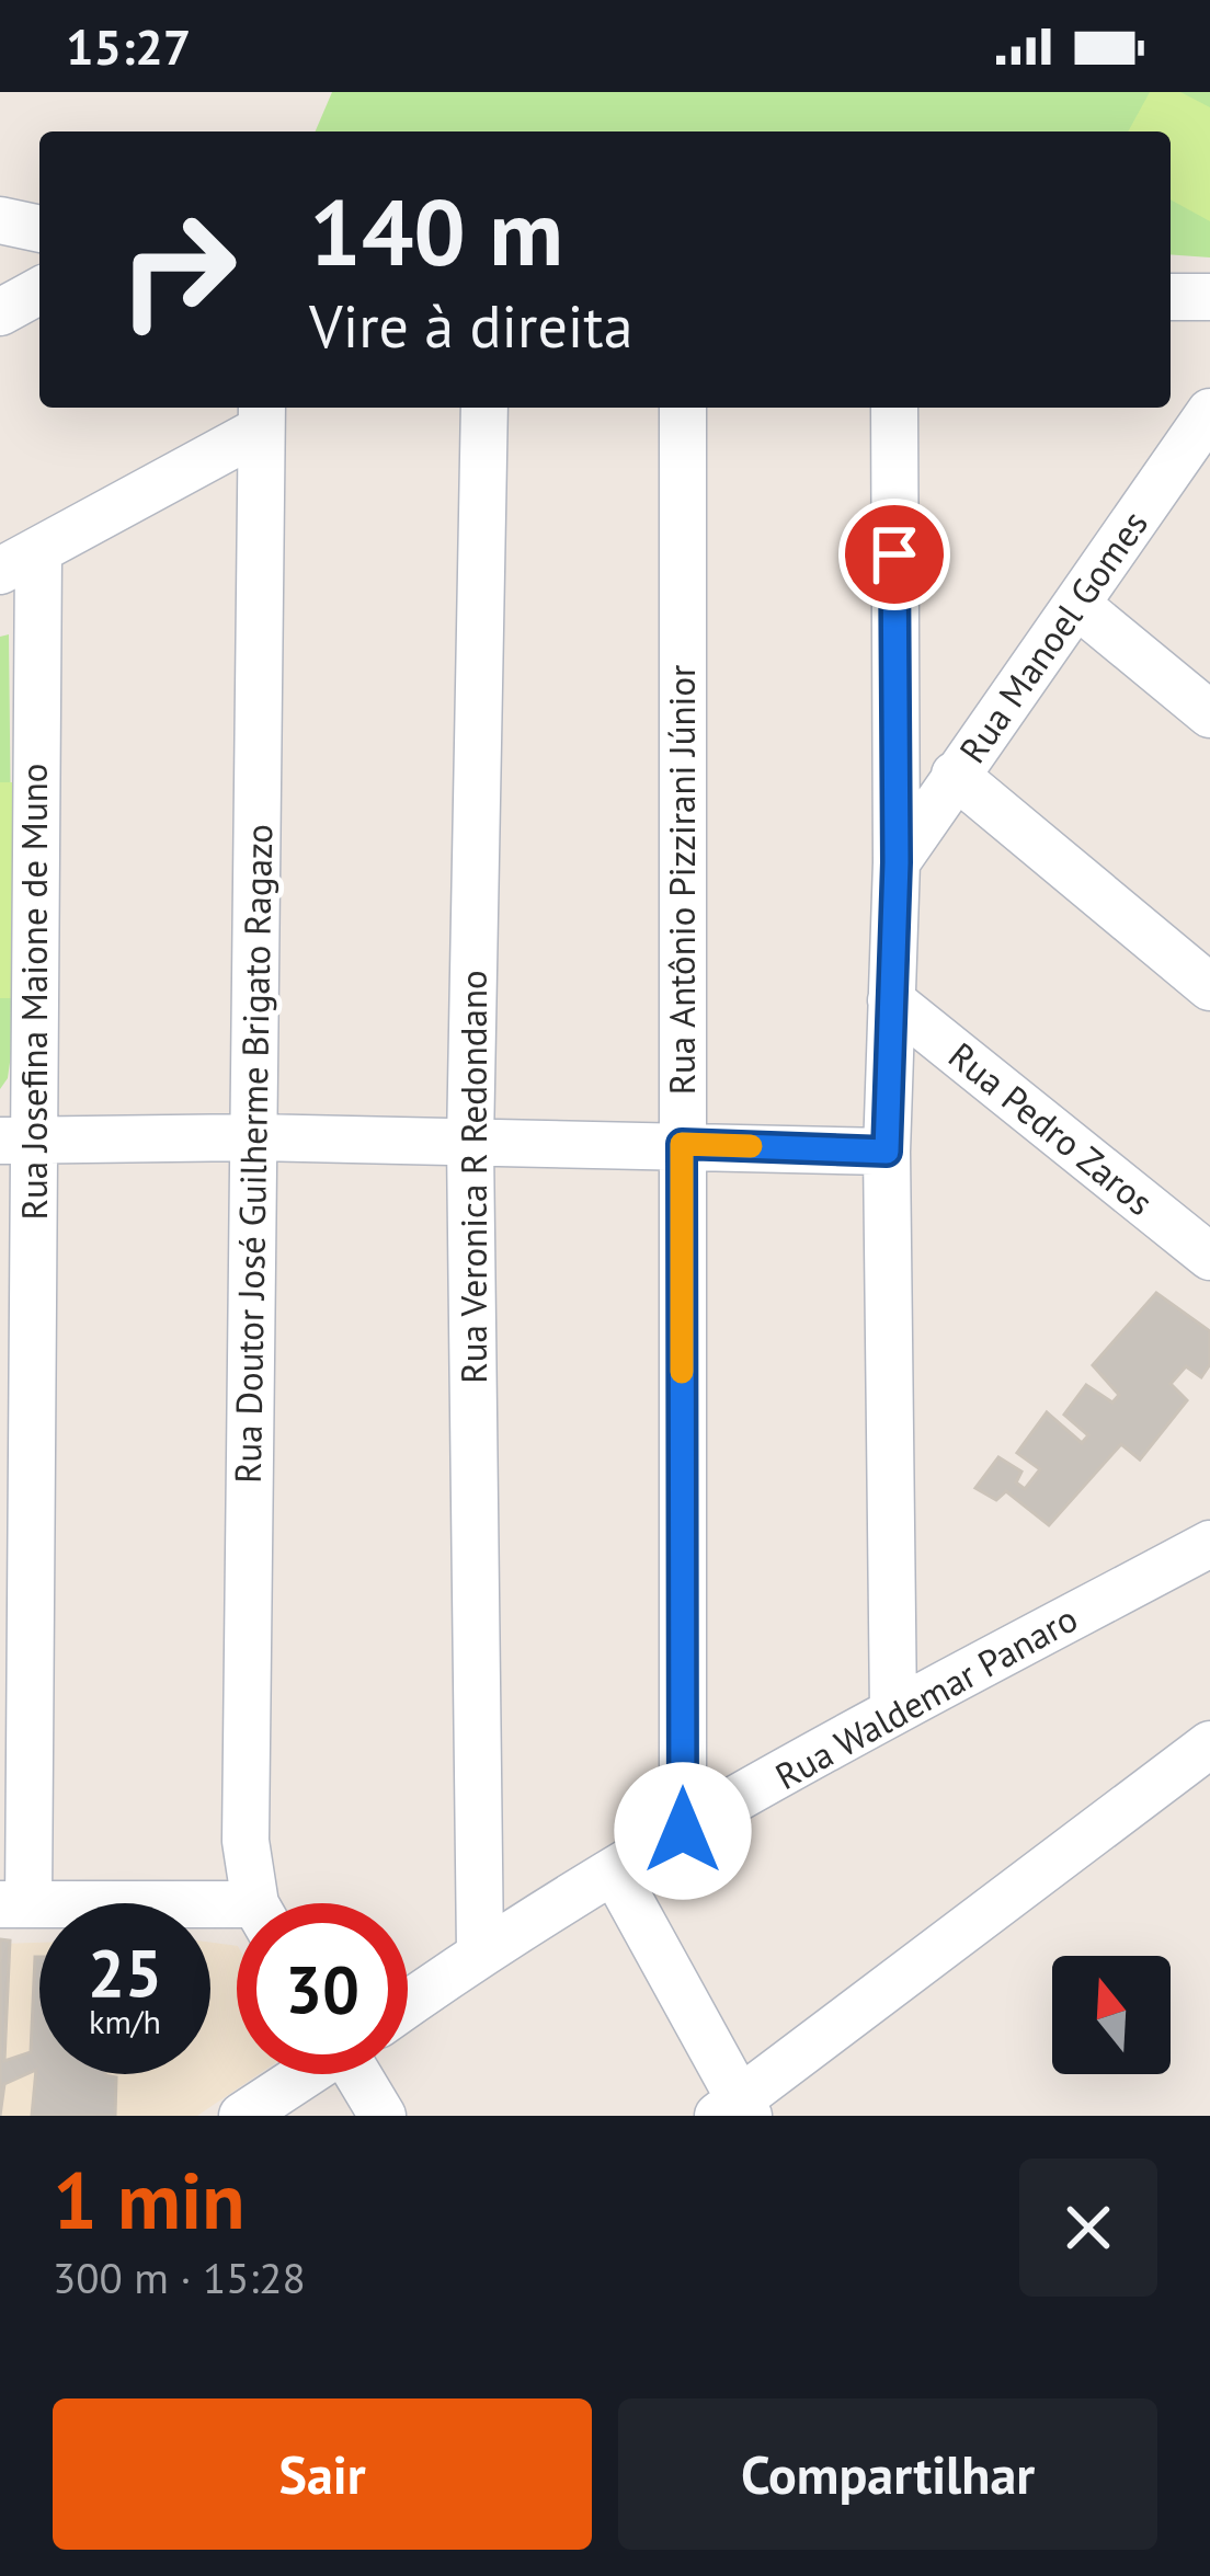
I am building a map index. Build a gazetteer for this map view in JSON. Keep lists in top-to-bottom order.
{
  "streets": {
    "street": [
      "Rua Manoel Gomes",
      "Rua Antônio Pizzirani Júnior",
      "Rua Josefina Maione de Muno",
      "Rua Pedro Zaros",
      "Rua Doutor José Guilherme Brigato Ragazo",
      "Rua Veronica R Redondano",
      "Rua Waldemar Panaro"
    ]
  },
  "crossings": [
    ["Rua Antônio Pizzirani Júnior", "Rua Waldemar Panaro"],
    ["Rua Veronica R Redondano", "Rua Waldemar Panaro"]
  ],
  "north": "top",
  "page": {
    "status": "15:27",
    "turn": ["140 m", "Vire à direita"],
    "speed": "25 km/h",
    "limit": "30",
    "heading": ["1 min", "300 m · 15:28"],
    "buttons": ["Sair", "Compartilhar"]
  }
}
